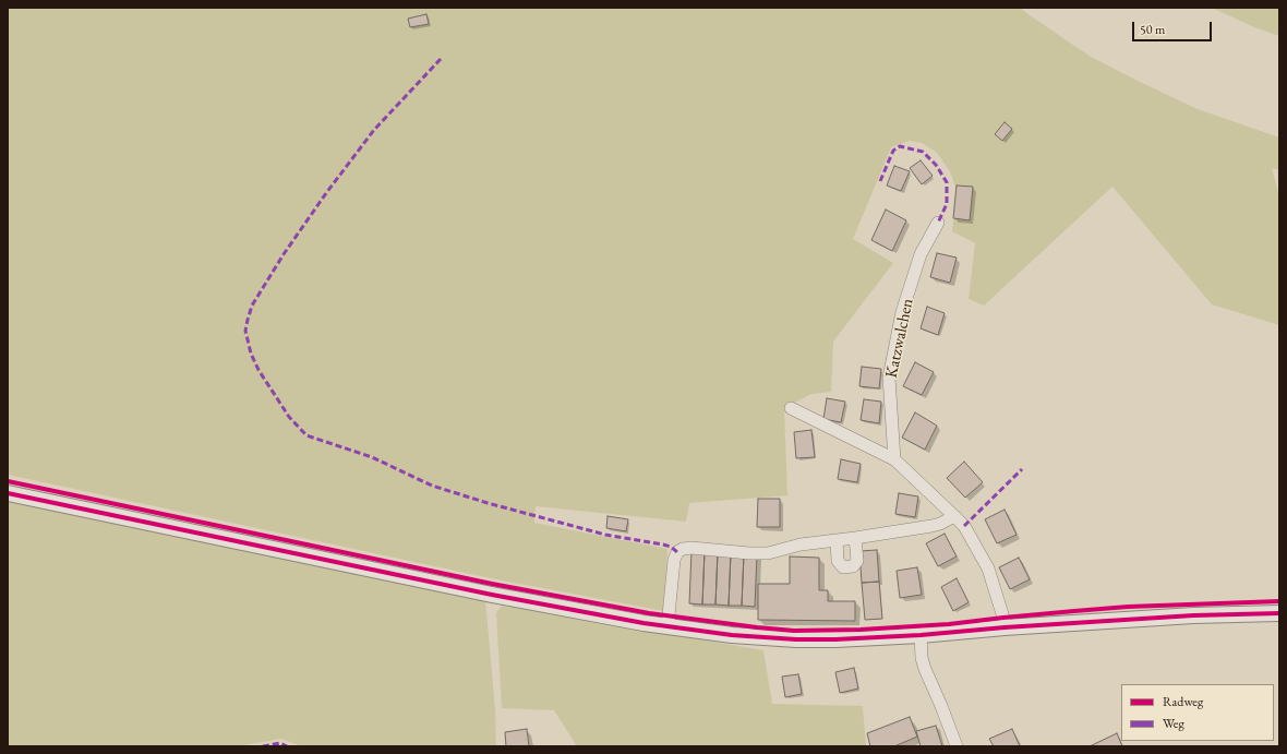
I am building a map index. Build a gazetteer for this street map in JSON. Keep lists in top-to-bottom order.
{
  "streets": {
    "street": ["Katzwalchen"]
  },
  "legend": ["Radweg", "Weg"],
  "scale_bar": "50 m"
}
